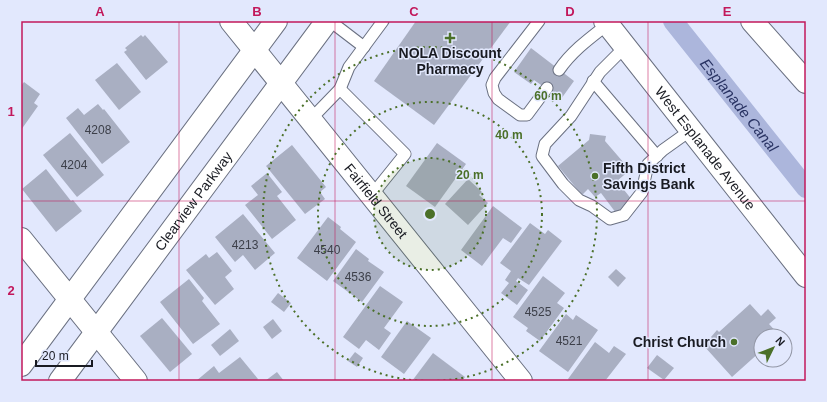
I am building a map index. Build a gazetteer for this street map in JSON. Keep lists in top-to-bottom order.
{
  "streets": {
    "main road": ["West Esplanade Avenue", "Clearview Parkway", "Fairfield Street"]
  },
  "crossings": [
    ["Clearview Parkway", "Fairfield Street"]
  ],
  "water": ["Esplanade Canal"],
  "places": {
    "health": ["NOLA Discount Pharmacy"],
    "other": ["Fifth District Savings Bank", "Christ Church"]
  },
  "house_numbers": [
    "4208",
    "4204",
    "4213",
    "4540",
    "4536",
    "4525",
    "4521"
  ],
  "scale_bar": "20 m",
  "north": "top right",
  "grid": {
    "columns": [
      "A",
      "B",
      "C",
      "D",
      "E"
    ],
    "rows": ["1", "2"]
  },
  "rings": ["60 m", "40 m", "20 m"]
}
